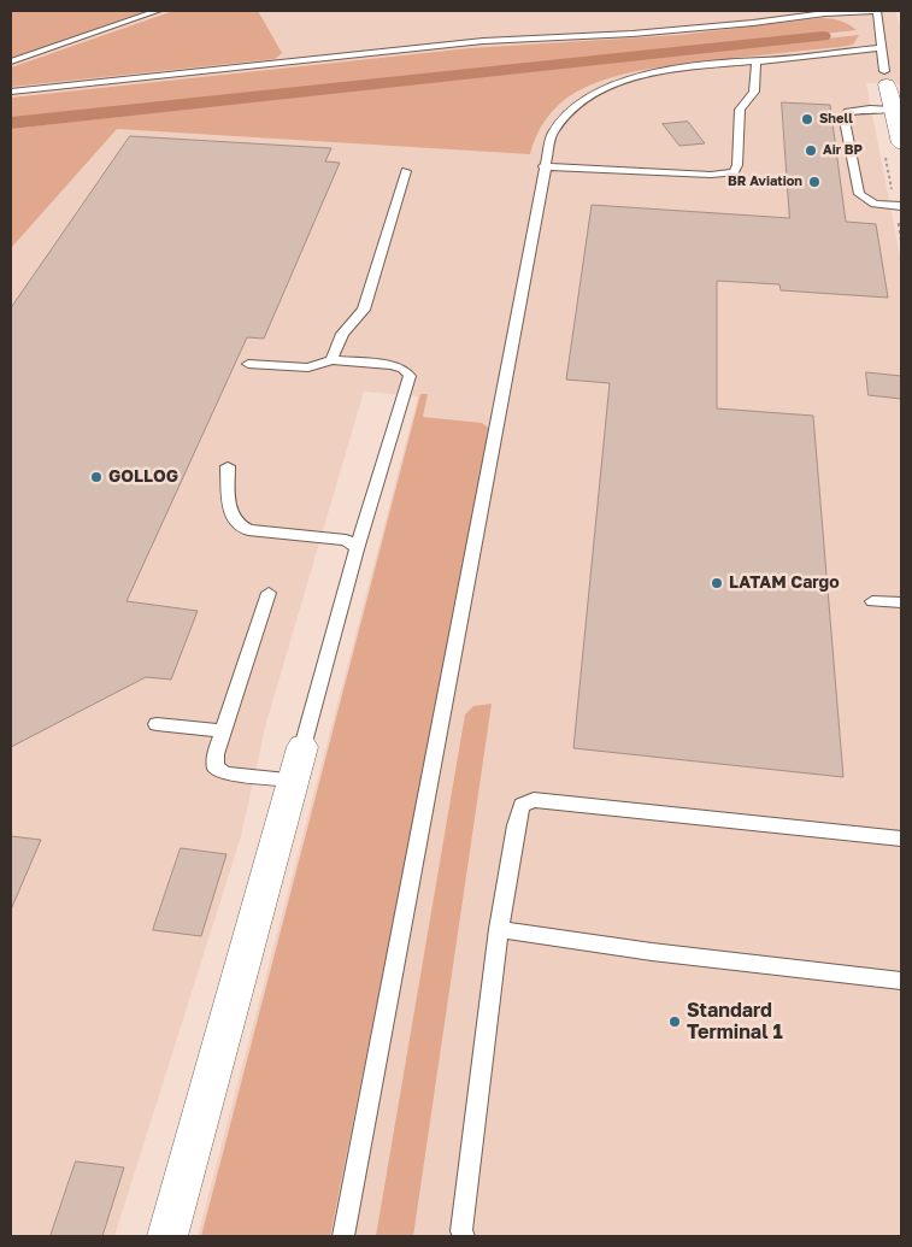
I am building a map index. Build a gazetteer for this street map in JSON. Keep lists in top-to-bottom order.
{
  "places": [
    "Shell",
    "Air BP",
    "BR Aviation",
    "GOLLOG",
    "LATAM Cargo",
    "Standard Terminal 1"
  ]
}
